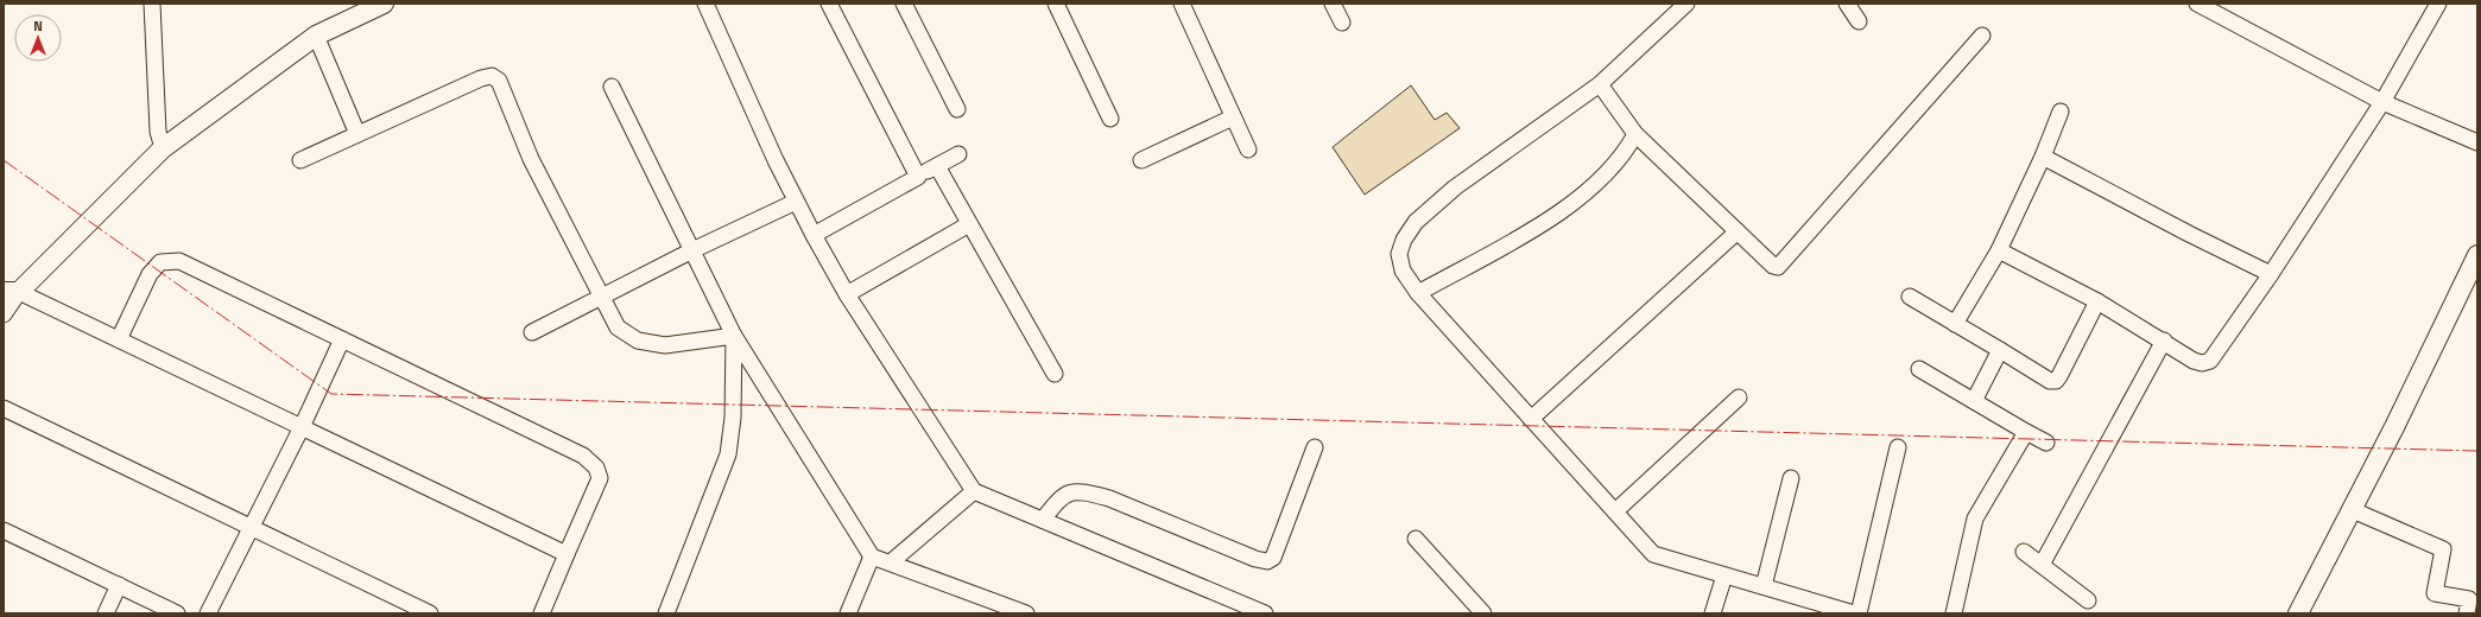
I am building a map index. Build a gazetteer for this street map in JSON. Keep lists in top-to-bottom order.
{
  "north": "top"
}
